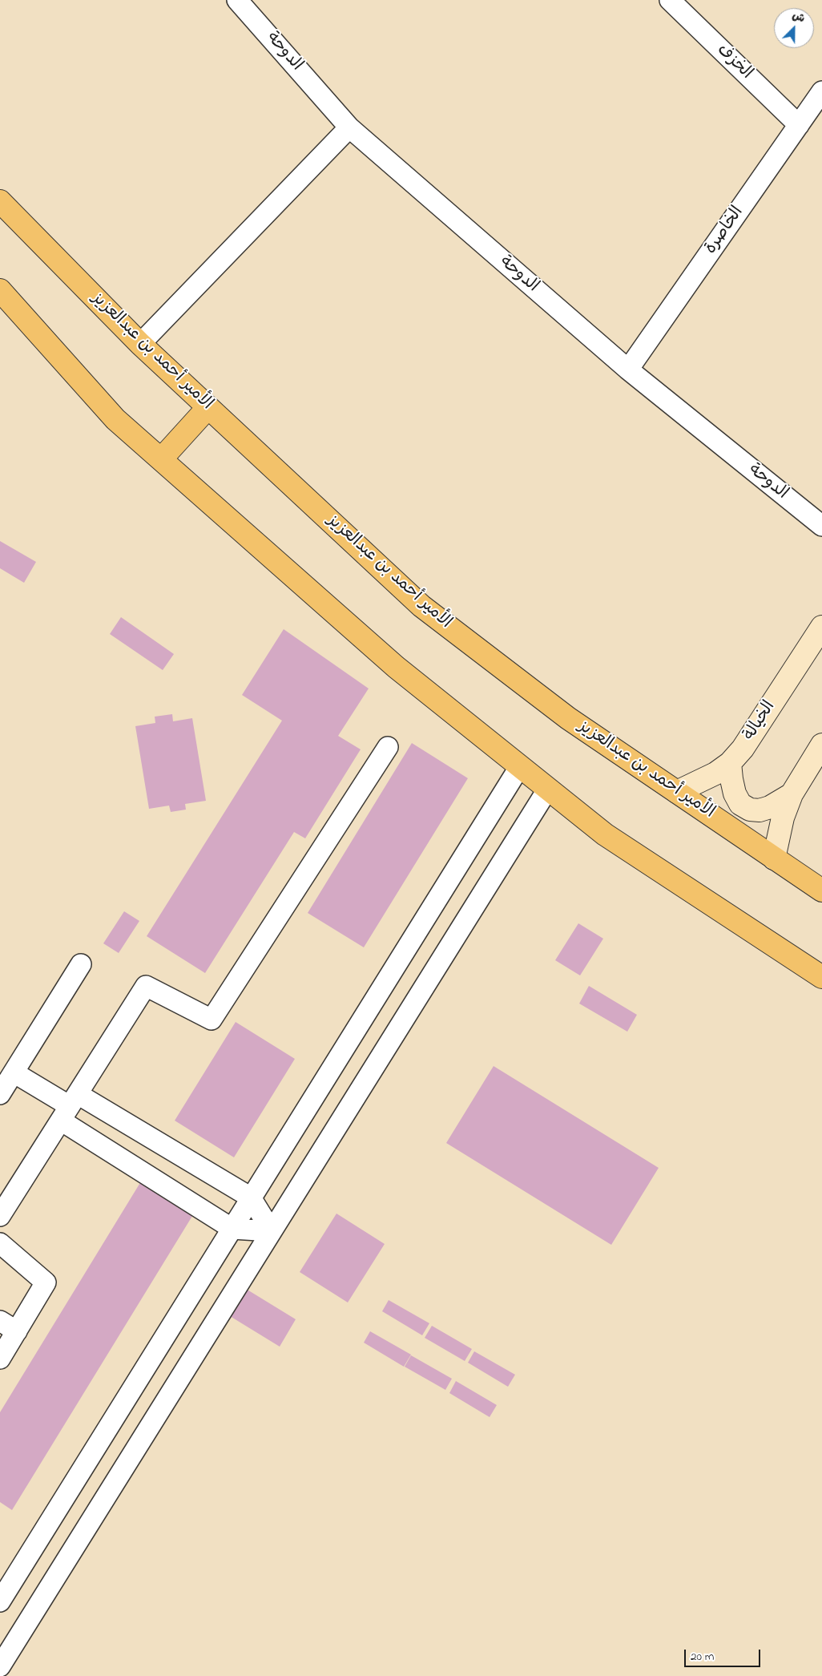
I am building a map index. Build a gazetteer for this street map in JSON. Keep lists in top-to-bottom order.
{
  "streets": {
    "main road": ["الأمير أحمد بن عبدالعزيز"],
    "street": [
      "الدوحة",
      "الخزف",
      "الخاصرة",
      "الخيالة"
    ]
  },
  "crossings": [
    ["الدوحة", "الخاصرة"],
    ["الخزف", "الخاصرة"],
    ["الأمير أحمد بن عبدالعزيز", "الخيالة"]
  ],
  "scale_bar": "20 m",
  "north": "top right"
}
